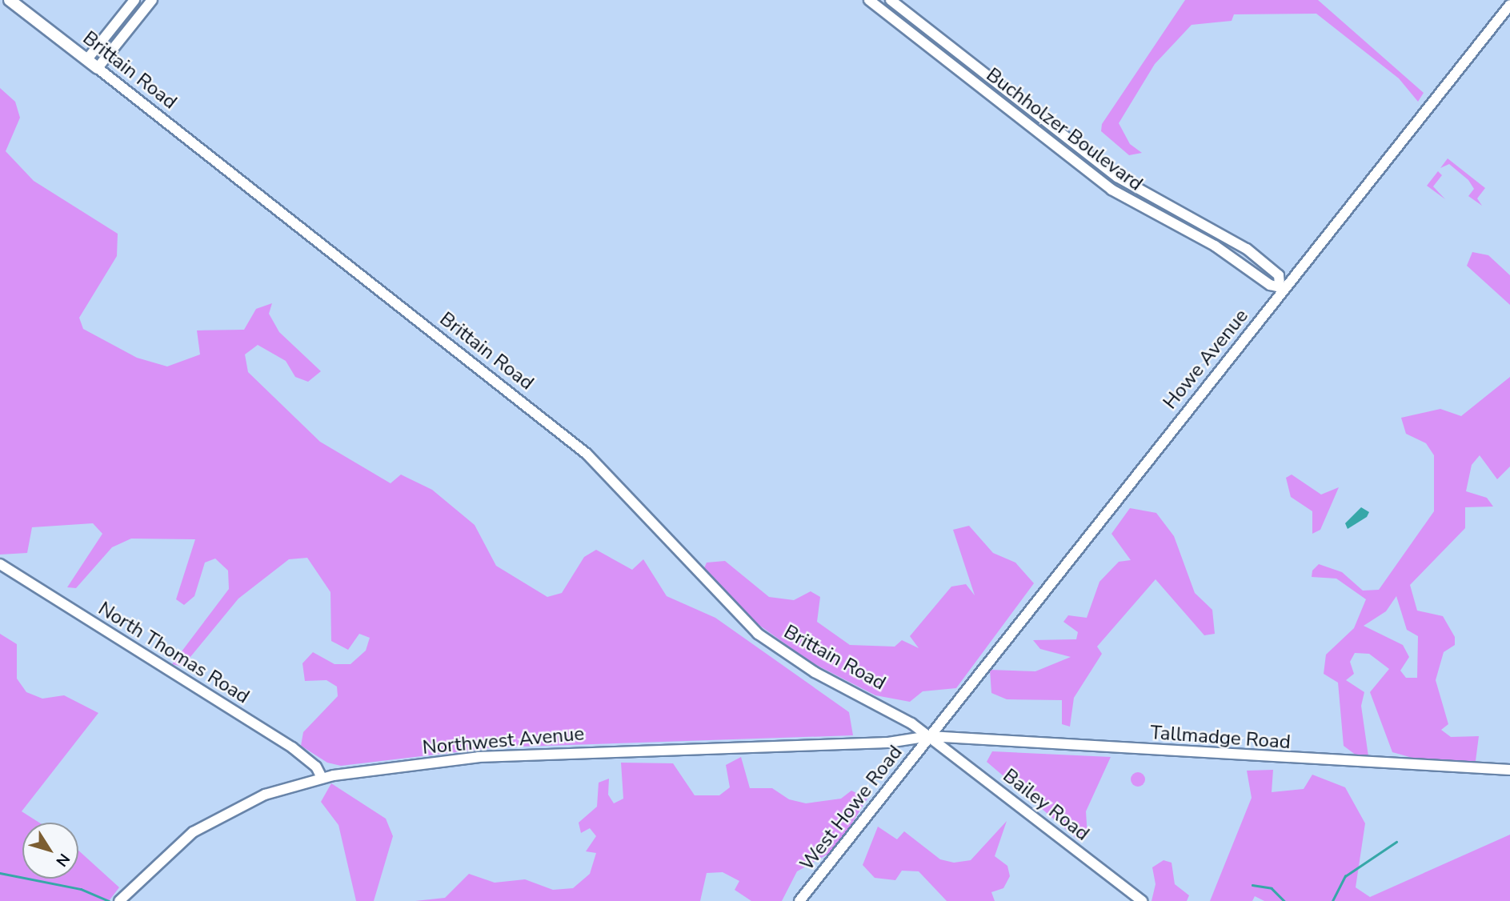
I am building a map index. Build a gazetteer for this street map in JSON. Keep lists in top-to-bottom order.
{
  "streets": {
    "main road": ["Brittain Road"],
    "street": [
      "Buchholzer Boulevard",
      "Howe Avenue",
      "North Thomas Road",
      "Tallmadge Road",
      "Northwest Avenue",
      "Bailey Road",
      "West Howe Road"
    ]
  },
  "crossings": [
    ["Brittain Road", "Howe Avenue"],
    ["Brittain Road", "Tallmadge Road"],
    ["Brittain Road", "Northwest Avenue"],
    ["Brittain Road", "Bailey Road"],
    ["Brittain Road", "West Howe Road"],
    ["Buchholzer Boulevard", "Howe Avenue"],
    ["Howe Avenue", "Tallmadge Road"],
    ["Howe Avenue", "Northwest Avenue"],
    ["Howe Avenue", "Bailey Road"],
    ["Howe Avenue", "West Howe Road"],
    ["North Thomas Road", "Northwest Avenue"],
    ["Tallmadge Road", "Northwest Avenue"],
    ["Tallmadge Road", "Bailey Road"],
    ["Tallmadge Road", "West Howe Road"],
    ["Northwest Avenue", "Bailey Road"],
    ["Northwest Avenue", "West Howe Road"],
    ["Bailey Road", "West Howe Road"]
  ],
  "north": "bottom right"
}
